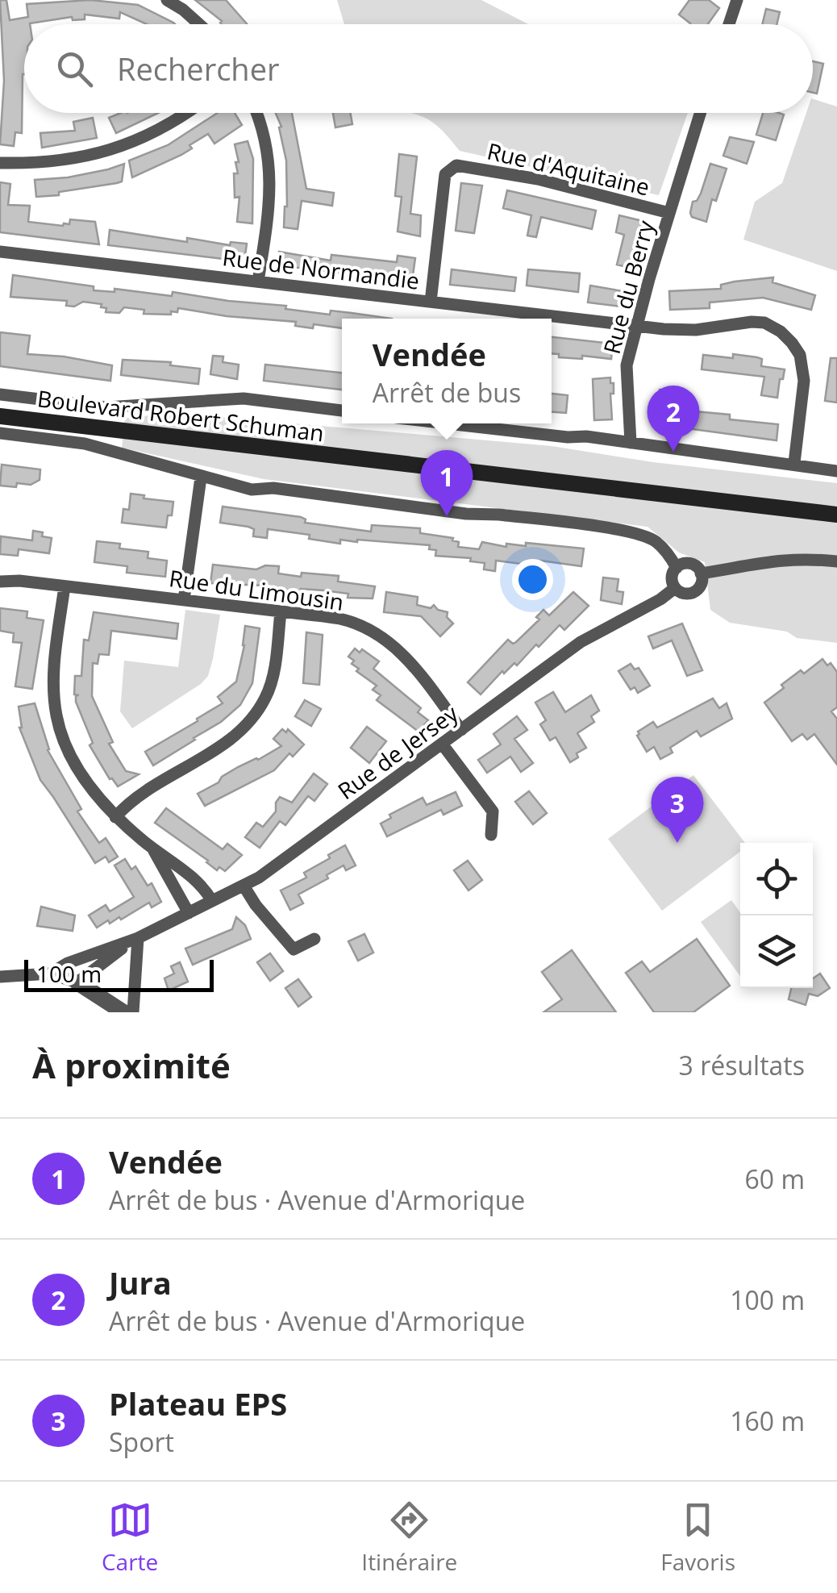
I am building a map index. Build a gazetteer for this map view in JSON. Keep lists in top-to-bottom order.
{
  "streets": {
    "main road": ["Boulevard Robert Schuman"],
    "street": [
      "Rue d'Aquitaine",
      "Rue de Normandie",
      "Rue du Berry",
      "Rue du Limousin",
      "Rue de Jersey"
    ]
  },
  "crossings": [
    ["Rue d'Aquitaine", "Rue de Normandie"],
    ["Rue d'Aquitaine", "Rue du Berry"],
    ["Rue de Normandie", "Rue du Berry"],
    ["Rue du Limousin", "Rue de Jersey"]
  ],
  "scale_bar": "100 m",
  "page": {
    "search": "Rechercher",
    "popup": ["Vendée", "Arrêt de bus"],
    "pins": ["2", "1", "3"],
    "scale": "100 m",
    "heading": ["À proximité", "3 résultats"],
    "list": [
      {
        "mark": "1",
        "name": "Vendée",
        "note": "Arrêt de bus · Avenue d'Armorique",
        "value": "60 m"
      },
      {
        "mark": "2",
        "name": "Jura",
        "note": "Arrêt de bus · Avenue d'Armorique",
        "value": "100 m"
      },
      {
        "mark": "3",
        "name": "Plateau EPS",
        "note": "Sport",
        "value": "160 m"
      }
    ],
    "nav": ["Carte", "Itinéraire", "Favoris"]
  }
}
